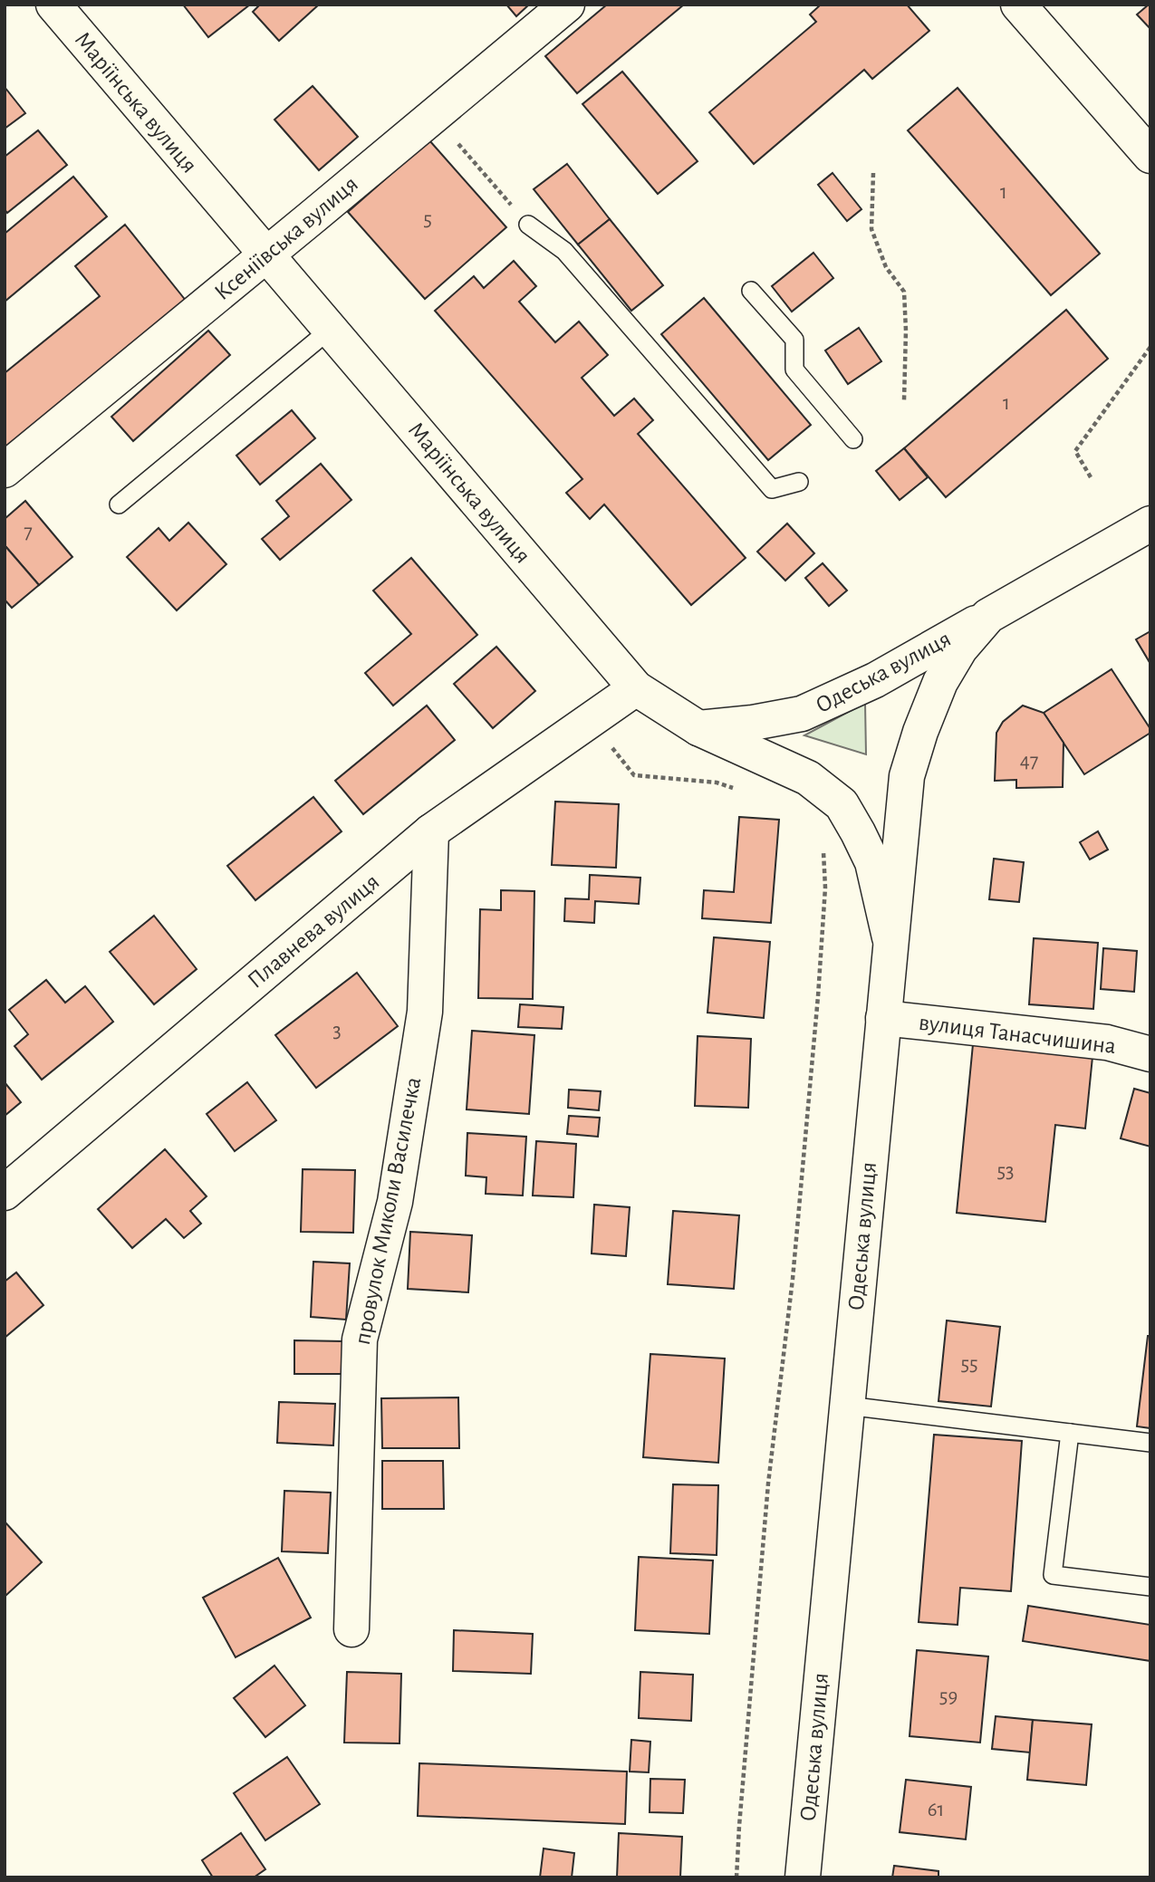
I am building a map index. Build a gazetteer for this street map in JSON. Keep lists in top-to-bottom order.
{
  "streets": {
    "main road": [
      "Маріїнська вулиця",
      "Ксеніївська вулиця",
      "Одеська вулиця",
      "Плавнева вулиця",
      "вулиця Танасчишина",
      "провулок Миколи Василечка"
    ]
  },
  "crossings": [
    ["Маріїнська вулиця", "Ксеніївська вулиця"],
    ["Маріїнська вулиця", "Одеська вулиця"],
    ["Маріїнська вулиця", "Плавнева вулиця"],
    ["Одеська вулиця", "вулиця Танасчишина"],
    ["Плавнева вулиця", "провулок Миколи Василечка"]
  ],
  "house_numbers": [
    "1",
    "5",
    "1",
    "7",
    "47",
    "3",
    "53",
    "55",
    "59",
    "61"
  ]
}
